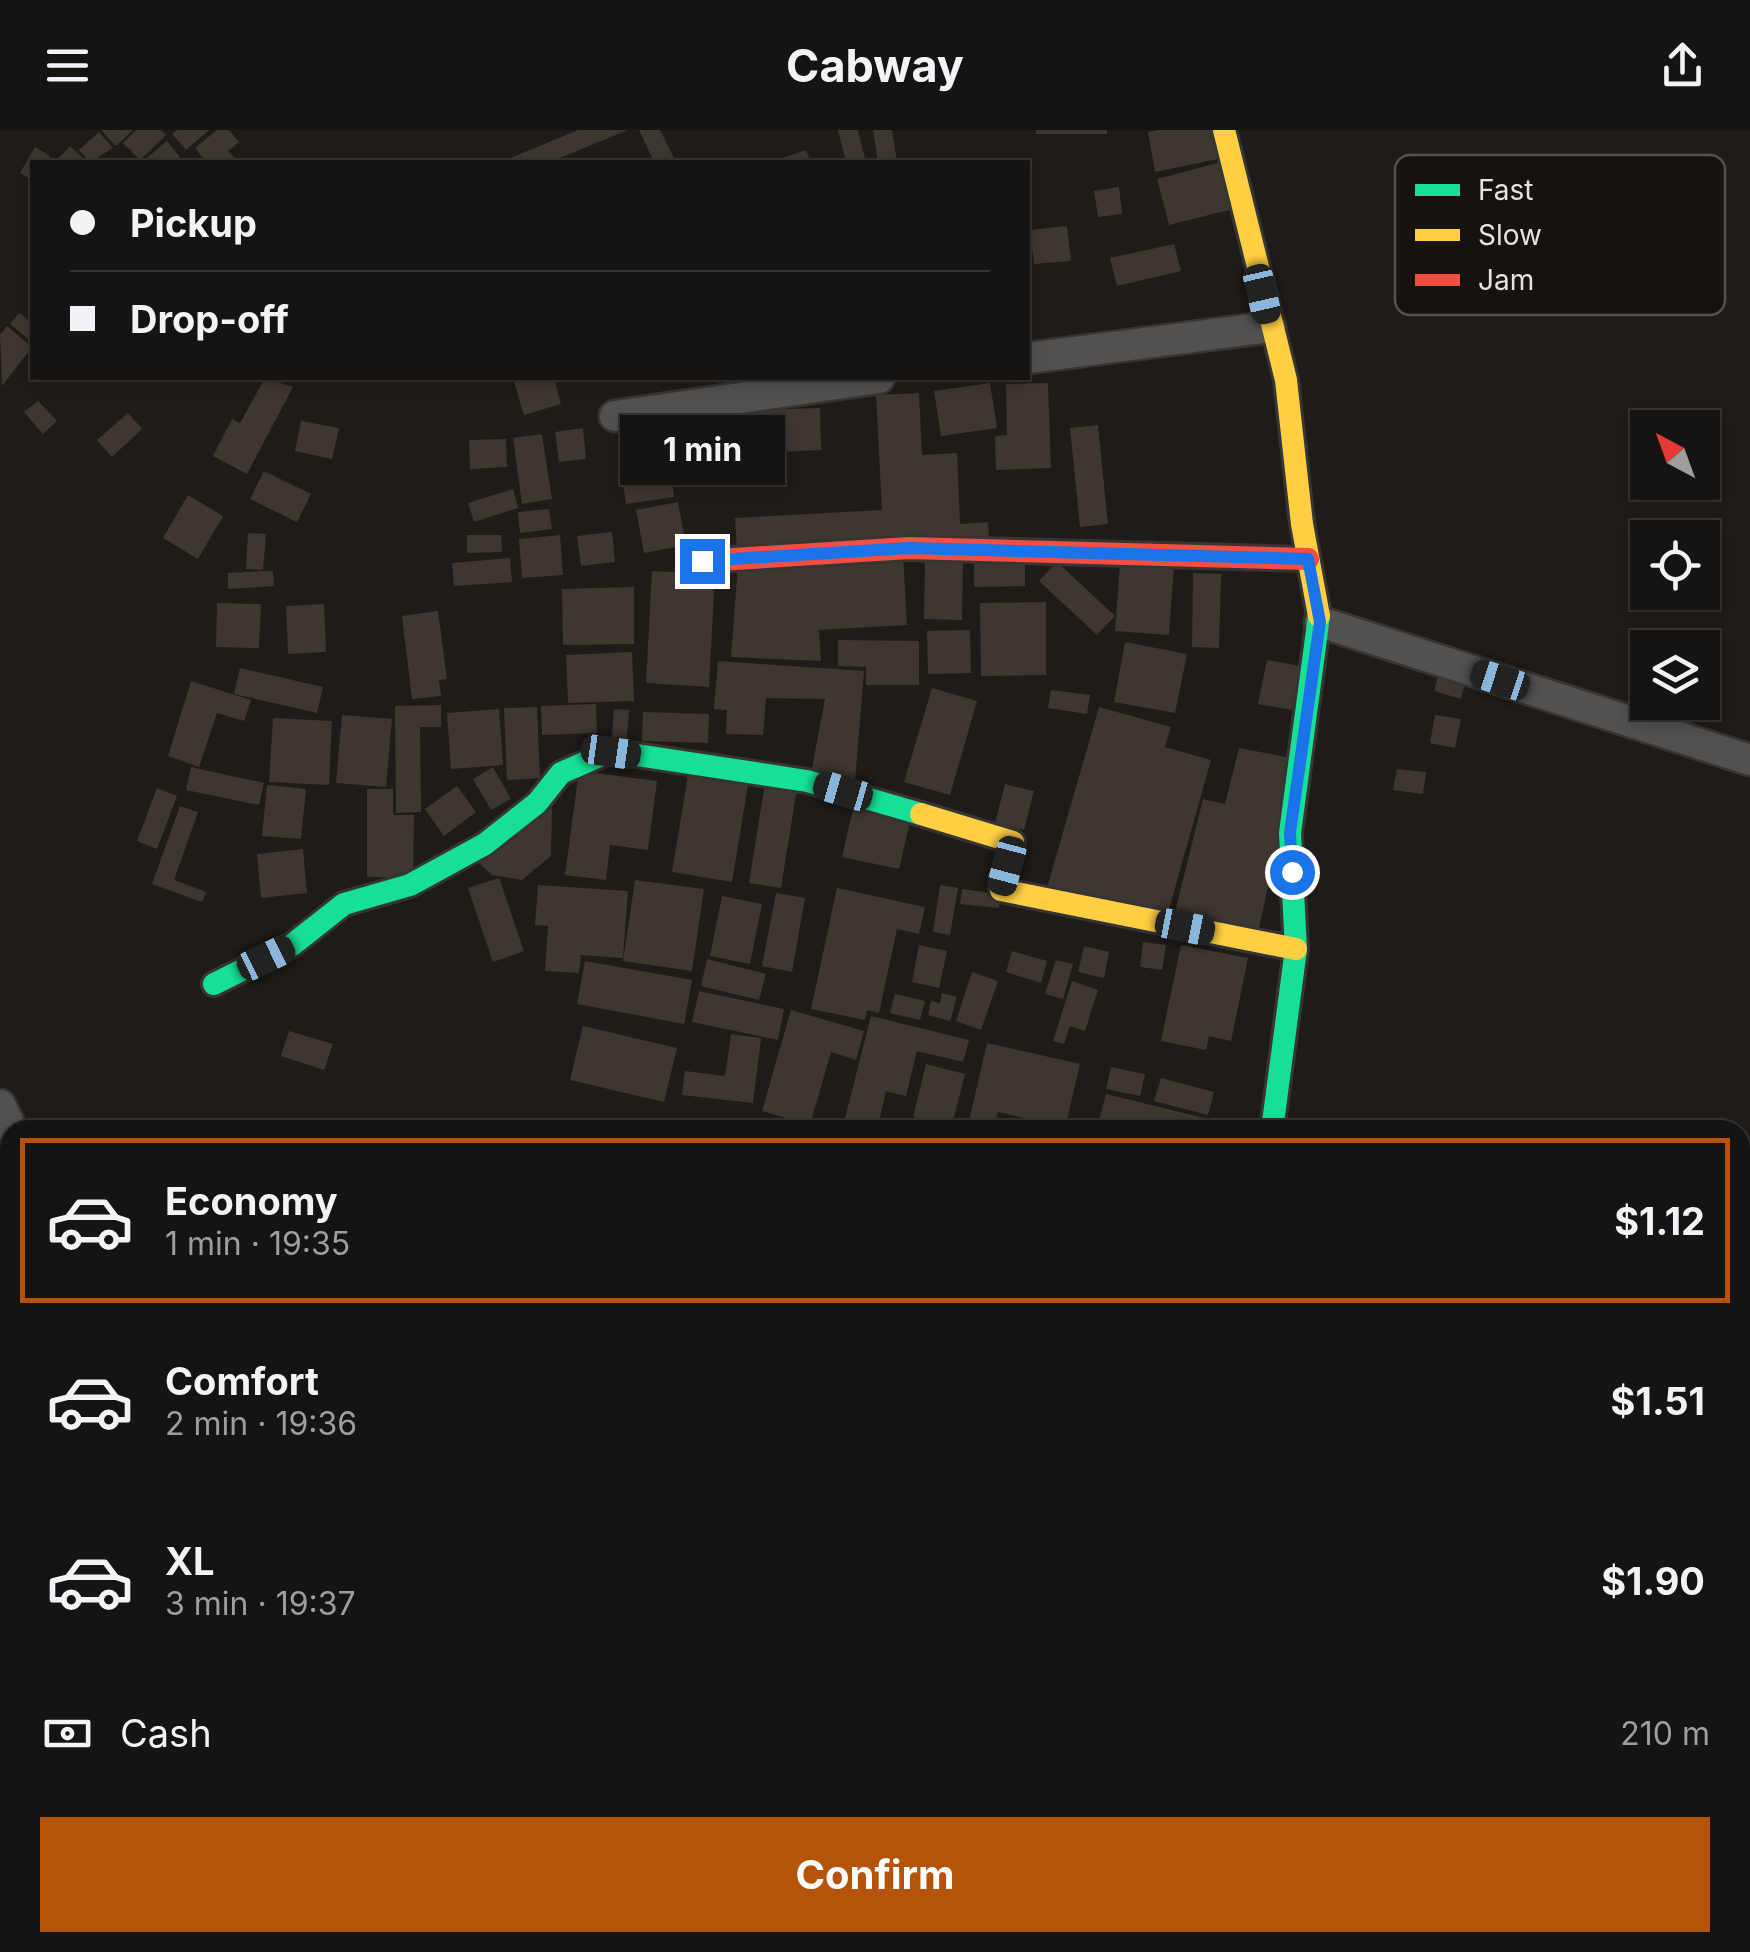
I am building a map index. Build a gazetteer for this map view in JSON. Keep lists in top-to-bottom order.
{
  "legend": ["Fast", "Slow", "Jam"],
  "north": "top left",
  "page": {
    "header": "Cabway",
    "banner": ["Pickup", "Drop-off"],
    "bubble": "1 min",
    "list": [
      {
        "name": "Economy",
        "note": "1 min · 19:35",
        "value": "$1.12"
      },
      {
        "name": "Comfort",
        "note": "2 min · 19:36",
        "value": "$1.51"
      },
      {
        "name": "XL",
        "note": "3 min · 19:37",
        "value": "$1.90"
      }
    ],
    "pay": ["Cash", "210 m"],
    "buttons": "Confirm"
  }
}
